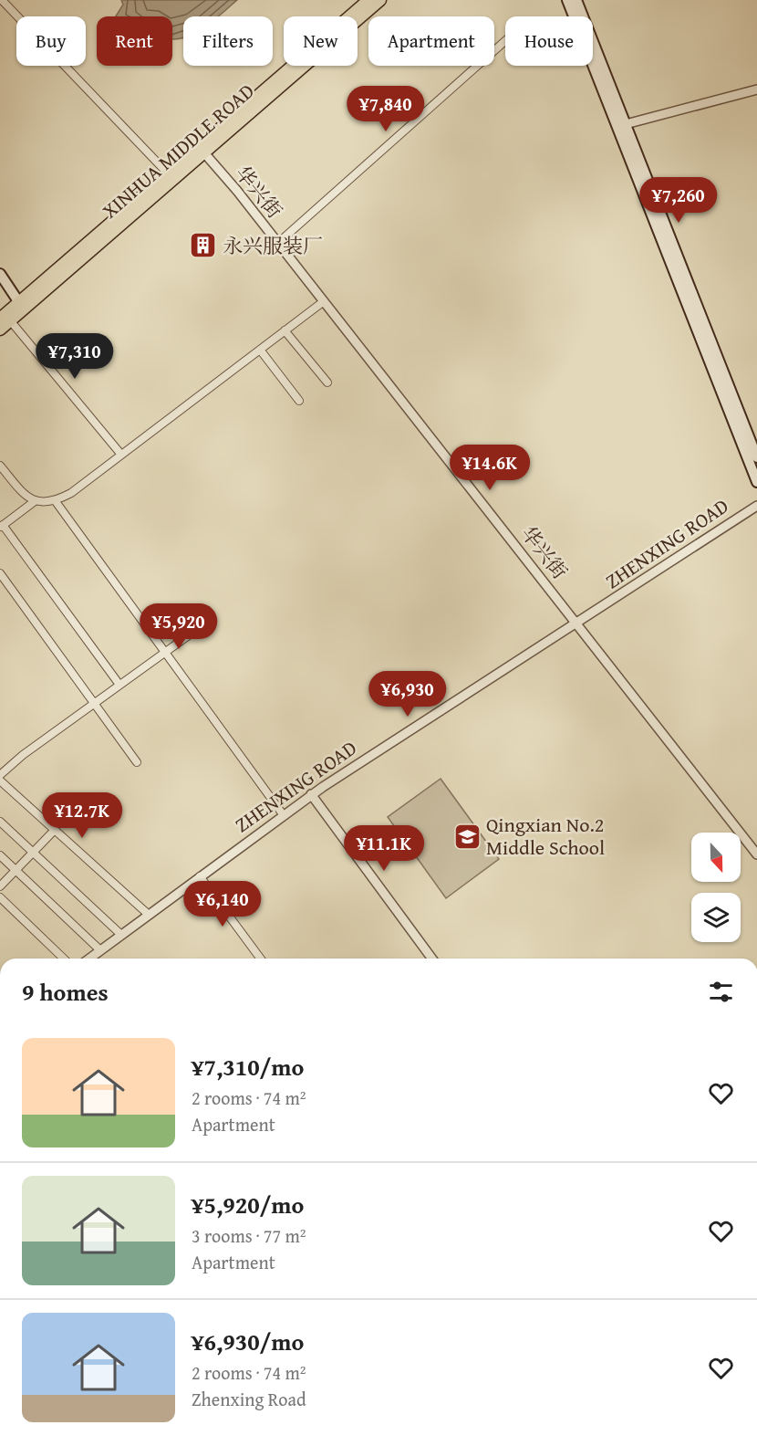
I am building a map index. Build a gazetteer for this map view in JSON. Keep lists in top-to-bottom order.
{
  "streets": {
    "main road": ["XINHUA MIDDLE ROAD"],
    "street": ["华兴街", "ZHENXING ROAD"]
  },
  "crossings": [
    ["XINHUA MIDDLE ROAD", "华兴街"],
    ["华兴街", "ZHENXING ROAD"]
  ],
  "places": {
    "building": ["永兴服装厂"],
    "school or university": ["Qingxian No.2 Middle School"]
  },
  "north": "bottom",
  "page": {
    "chip": [
      "Buy",
      "Rent",
      "Filters",
      "New",
      "Apartment",
      "House"
    ],
    "price": [
      "¥7,840",
      "¥7,260",
      "¥7,310",
      "¥14.6K",
      "¥5,920",
      "¥6,930",
      "¥12.7K",
      "¥11.1K",
      "¥6,140"
    ],
    "heading": "9 homes",
    "list": [
      {
        "name": "¥7,310/mo",
        "note": "2 rooms · 74 m² · Apartment"
      },
      {
        "name": "¥5,920/mo",
        "note": "3 rooms · 77 m² · Apartment"
      },
      {
        "name": "¥6,930/mo",
        "note": "2 rooms · 74 m² · Zhenxing Road"
      }
    ]
  }
}
